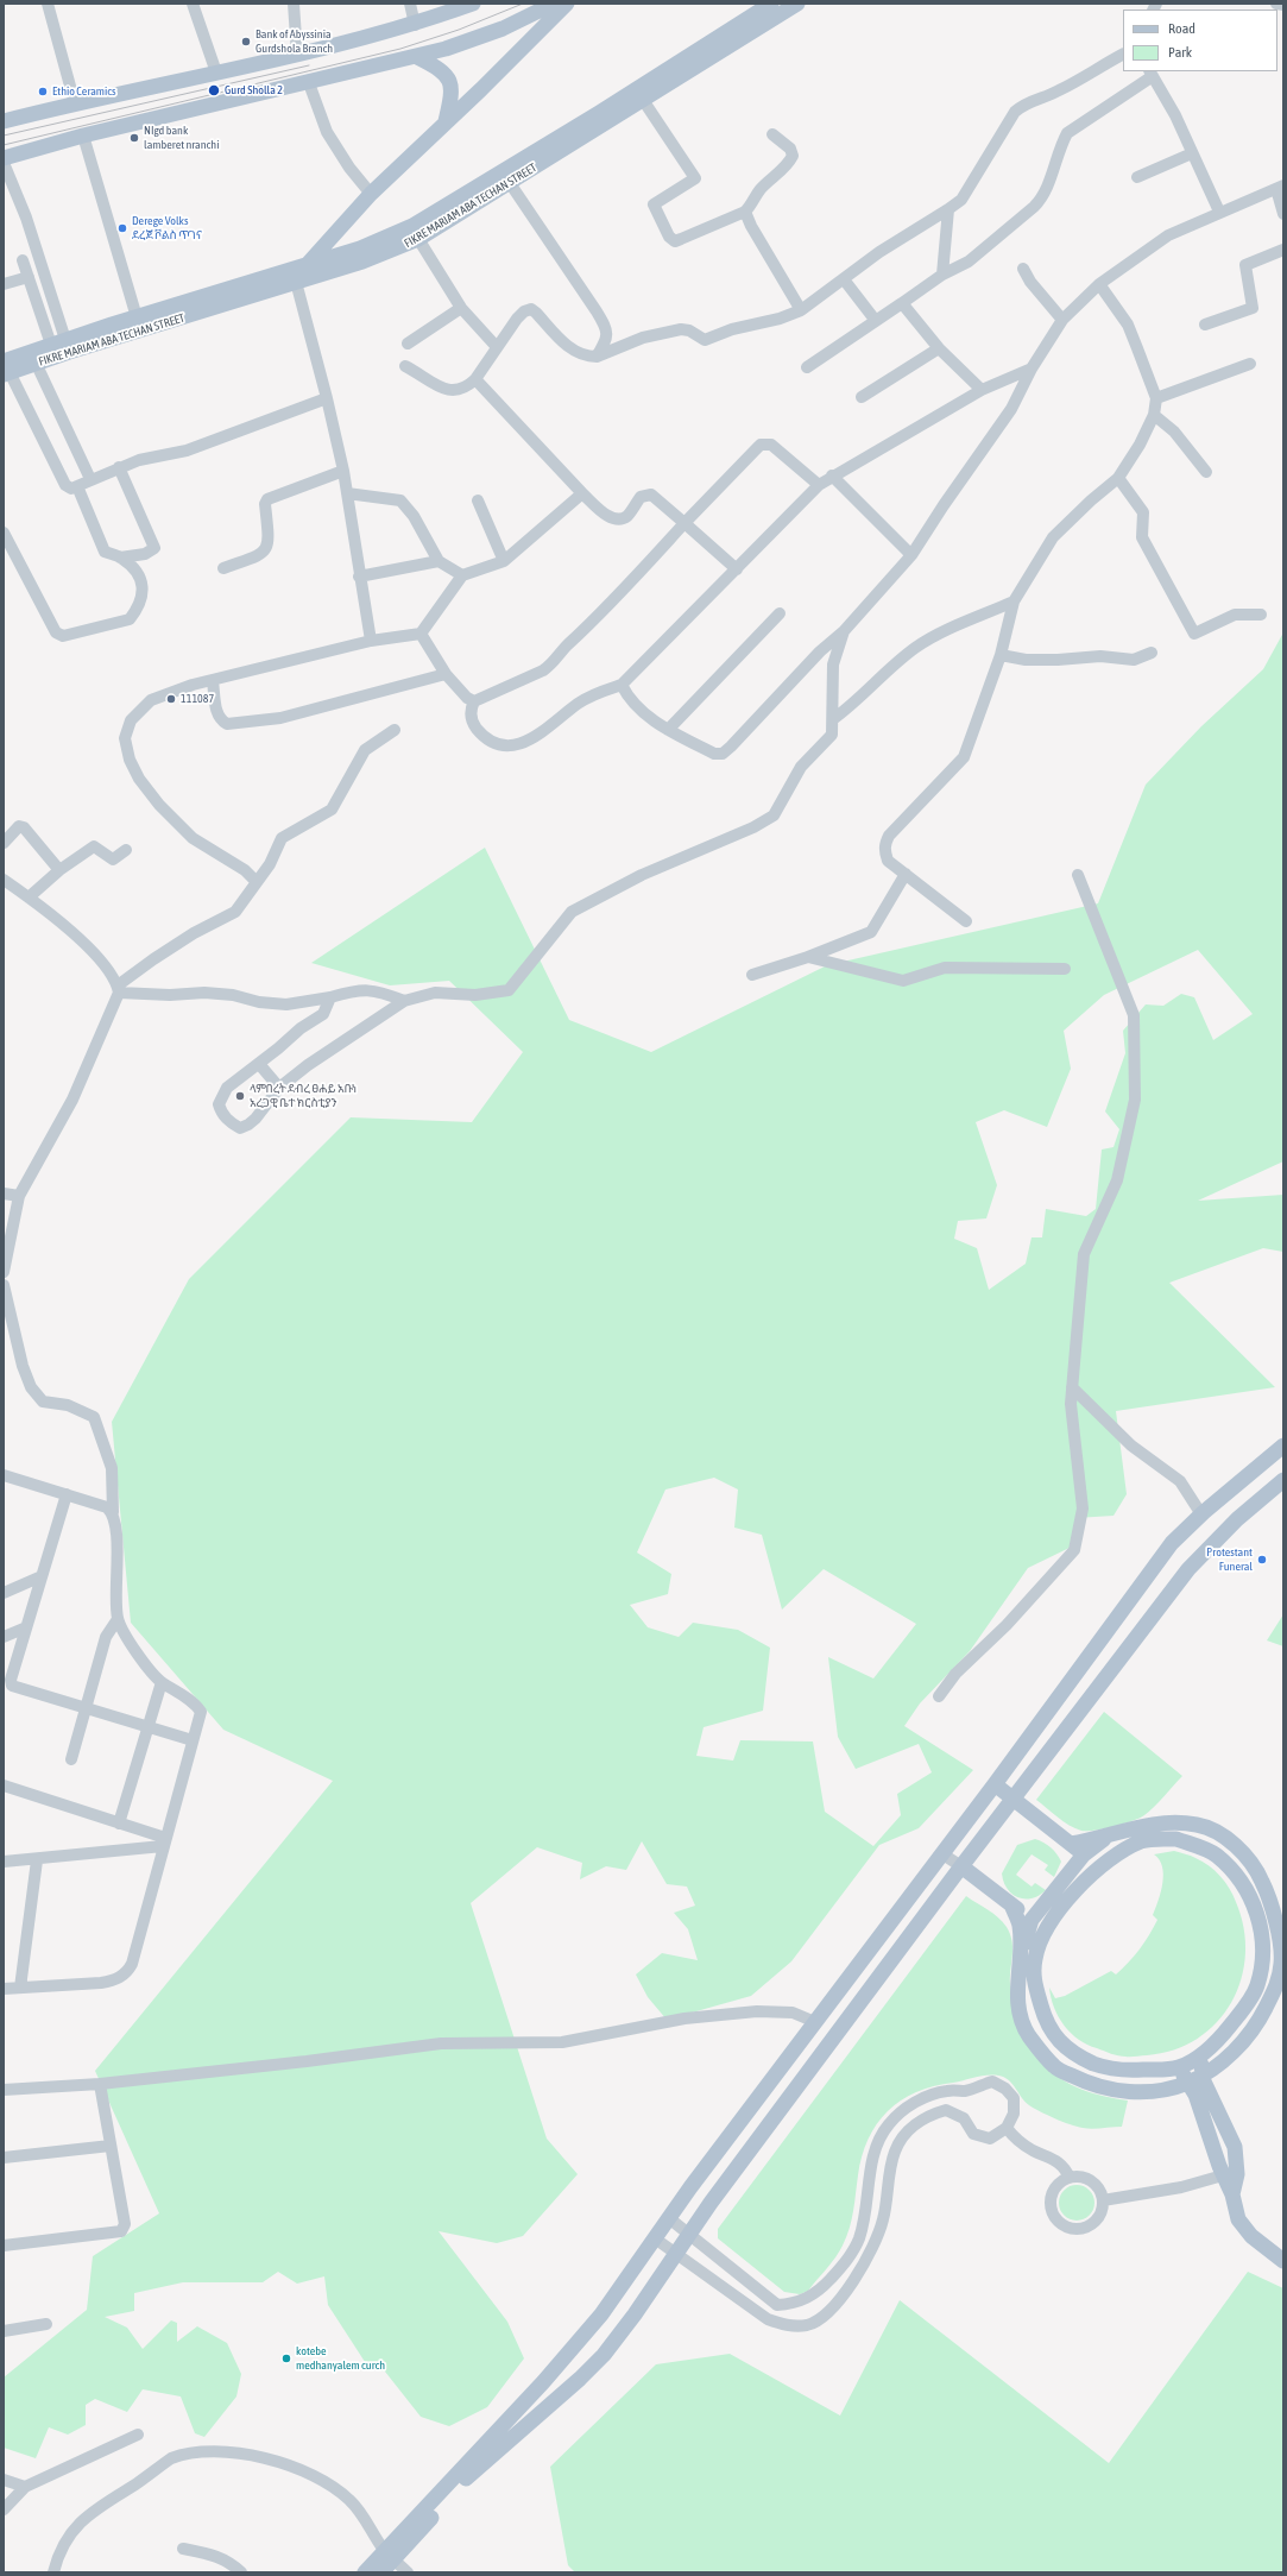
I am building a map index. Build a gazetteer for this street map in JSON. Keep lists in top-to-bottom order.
{
  "streets": {
    "main road": ["FIKRE MARIAM ABA TECHAN STREET"]
  },
  "places": [
    "Bank of Abyssinia Gurdshola Branch",
    "Gurd Sholla 2",
    "Ethio Ceramics",
    "NIgd bank lamberet nranchi",
    "Derege Volks ደረጀ ቮልስ ጥገና",
    "111087",
    "ላምበረት ደብረ ፀሐይ አቡነ አረጋዊ ቤተ ክርስቲያን",
    "Protestant Funeral",
    "kotebe medhanyalem curch"
  ],
  "legend": ["Road", "Park"]
}
